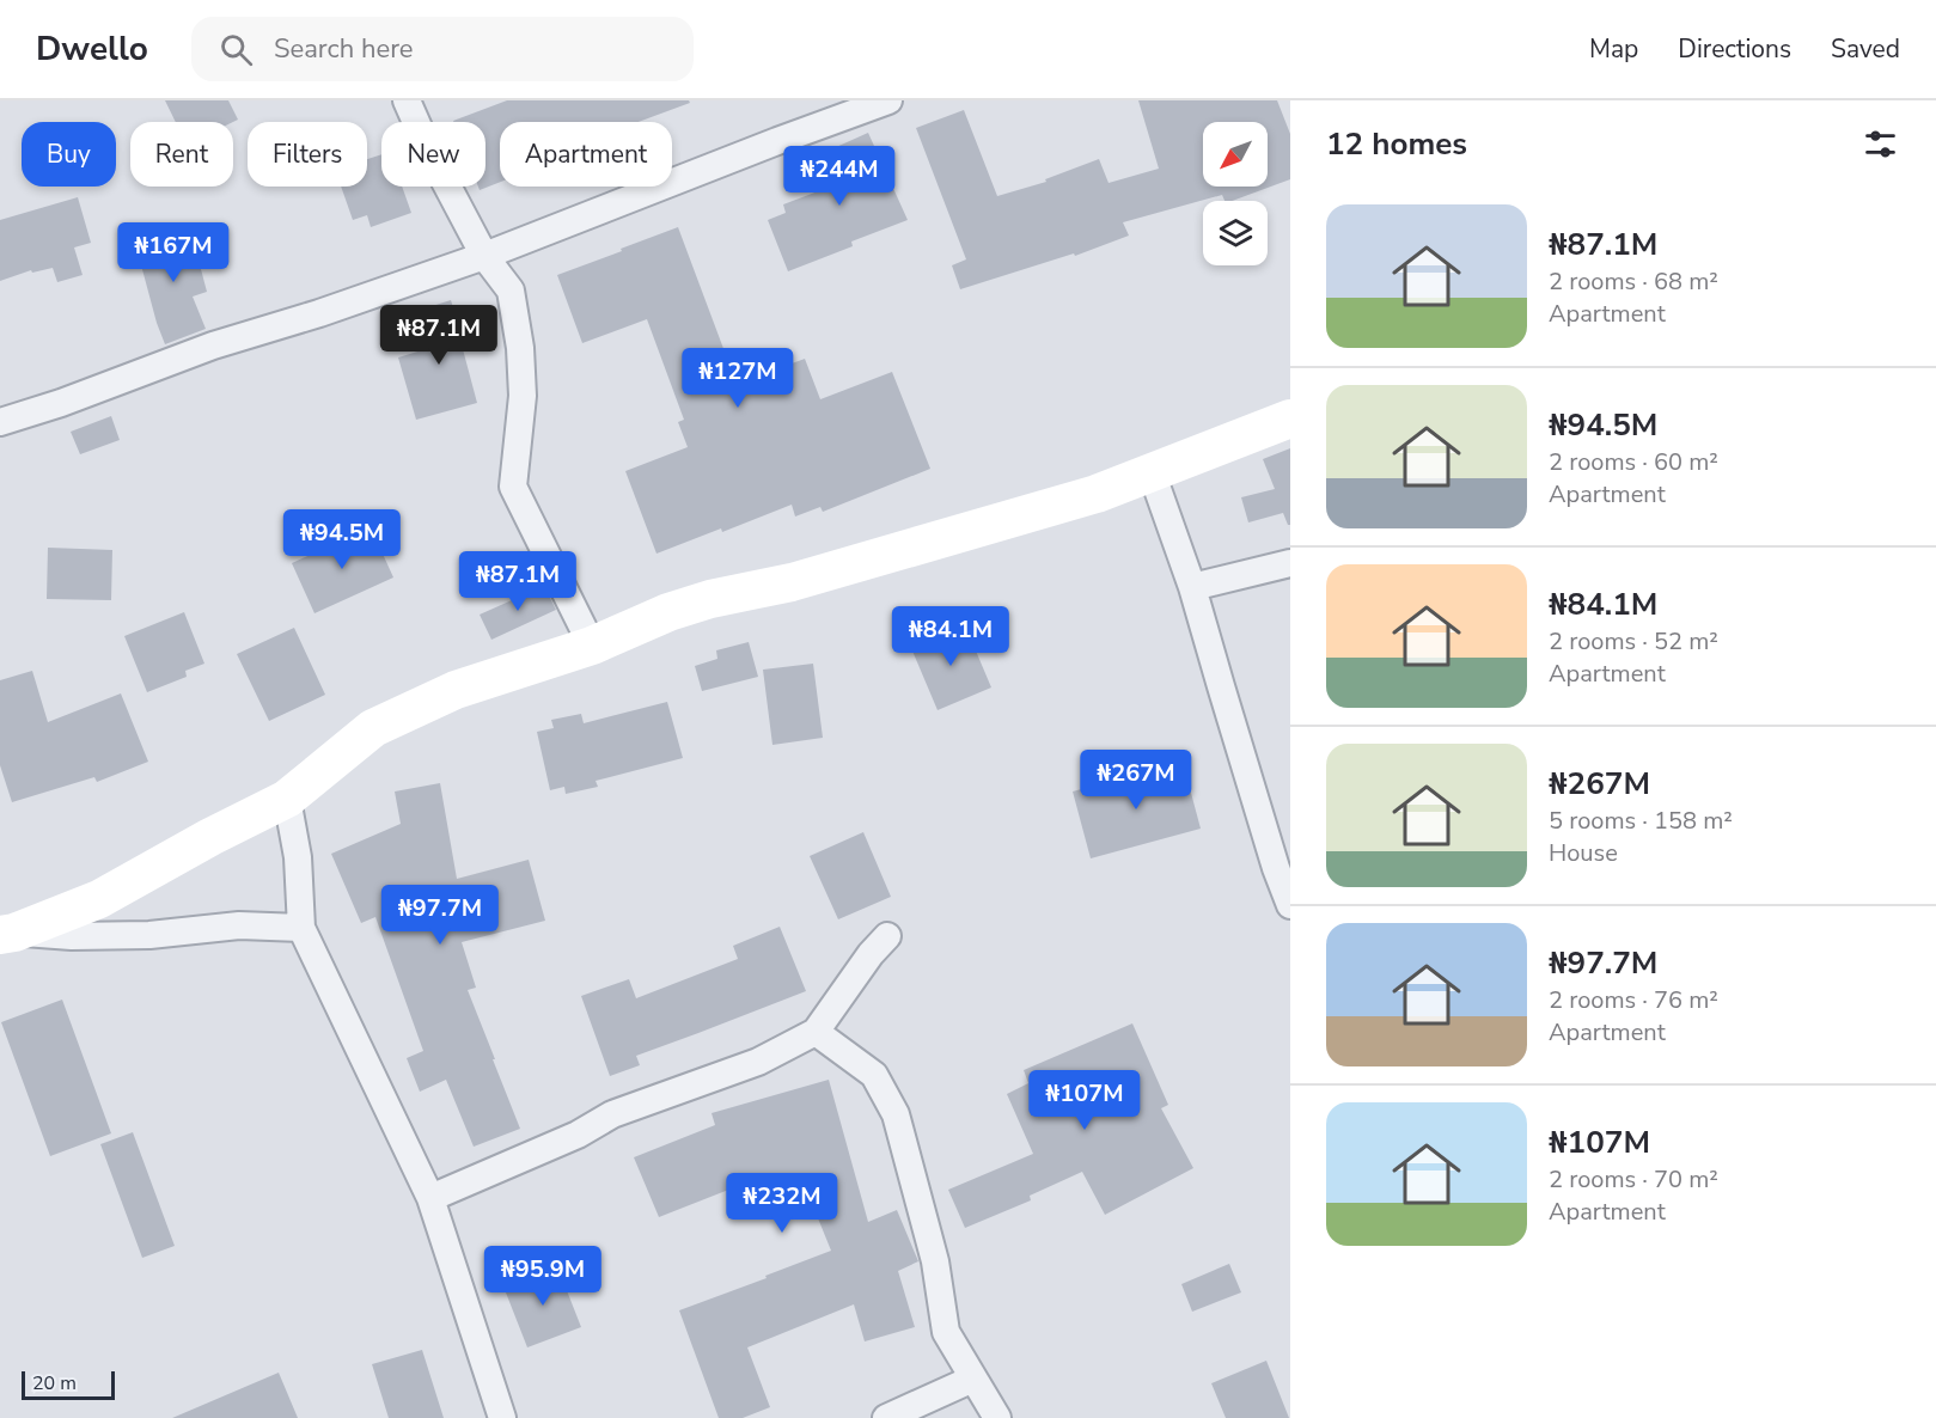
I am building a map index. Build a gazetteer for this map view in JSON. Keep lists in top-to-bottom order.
{
  "scale_bar": "20 m",
  "north": "bottom left",
  "page": {
    "header": "Dwello",
    "search": "Search here",
    "nav": ["Map", "Directions", "Saved"],
    "heading": "12 homes",
    "chip": [
      "Buy",
      "Rent",
      "Filters",
      "New",
      "Apartment"
    ],
    "price": [
      "₦244M",
      "₦167M",
      "₦87.1M",
      "₦127M",
      "₦94.5M",
      "₦87.1M",
      "₦84.1M",
      "₦267M",
      "₦97.7M",
      "₦107M",
      "₦232M",
      "₦95.9M"
    ],
    "list": [
      {
        "name": "₦87.1M",
        "note": "2 rooms · 68 m² · Apartment"
      },
      {
        "name": "₦94.5M",
        "note": "2 rooms · 60 m² · Apartment"
      },
      {
        "name": "₦84.1M",
        "note": "2 rooms · 52 m² · Apartment"
      },
      {
        "name": "₦267M",
        "note": "5 rooms · 158 m² · House"
      },
      {
        "name": "₦97.7M",
        "note": "2 rooms · 76 m² · Apartment"
      },
      {
        "name": "₦107M",
        "note": "2 rooms · 70 m² · Apartment"
      }
    ],
    "scale": "20 m"
  }
}
